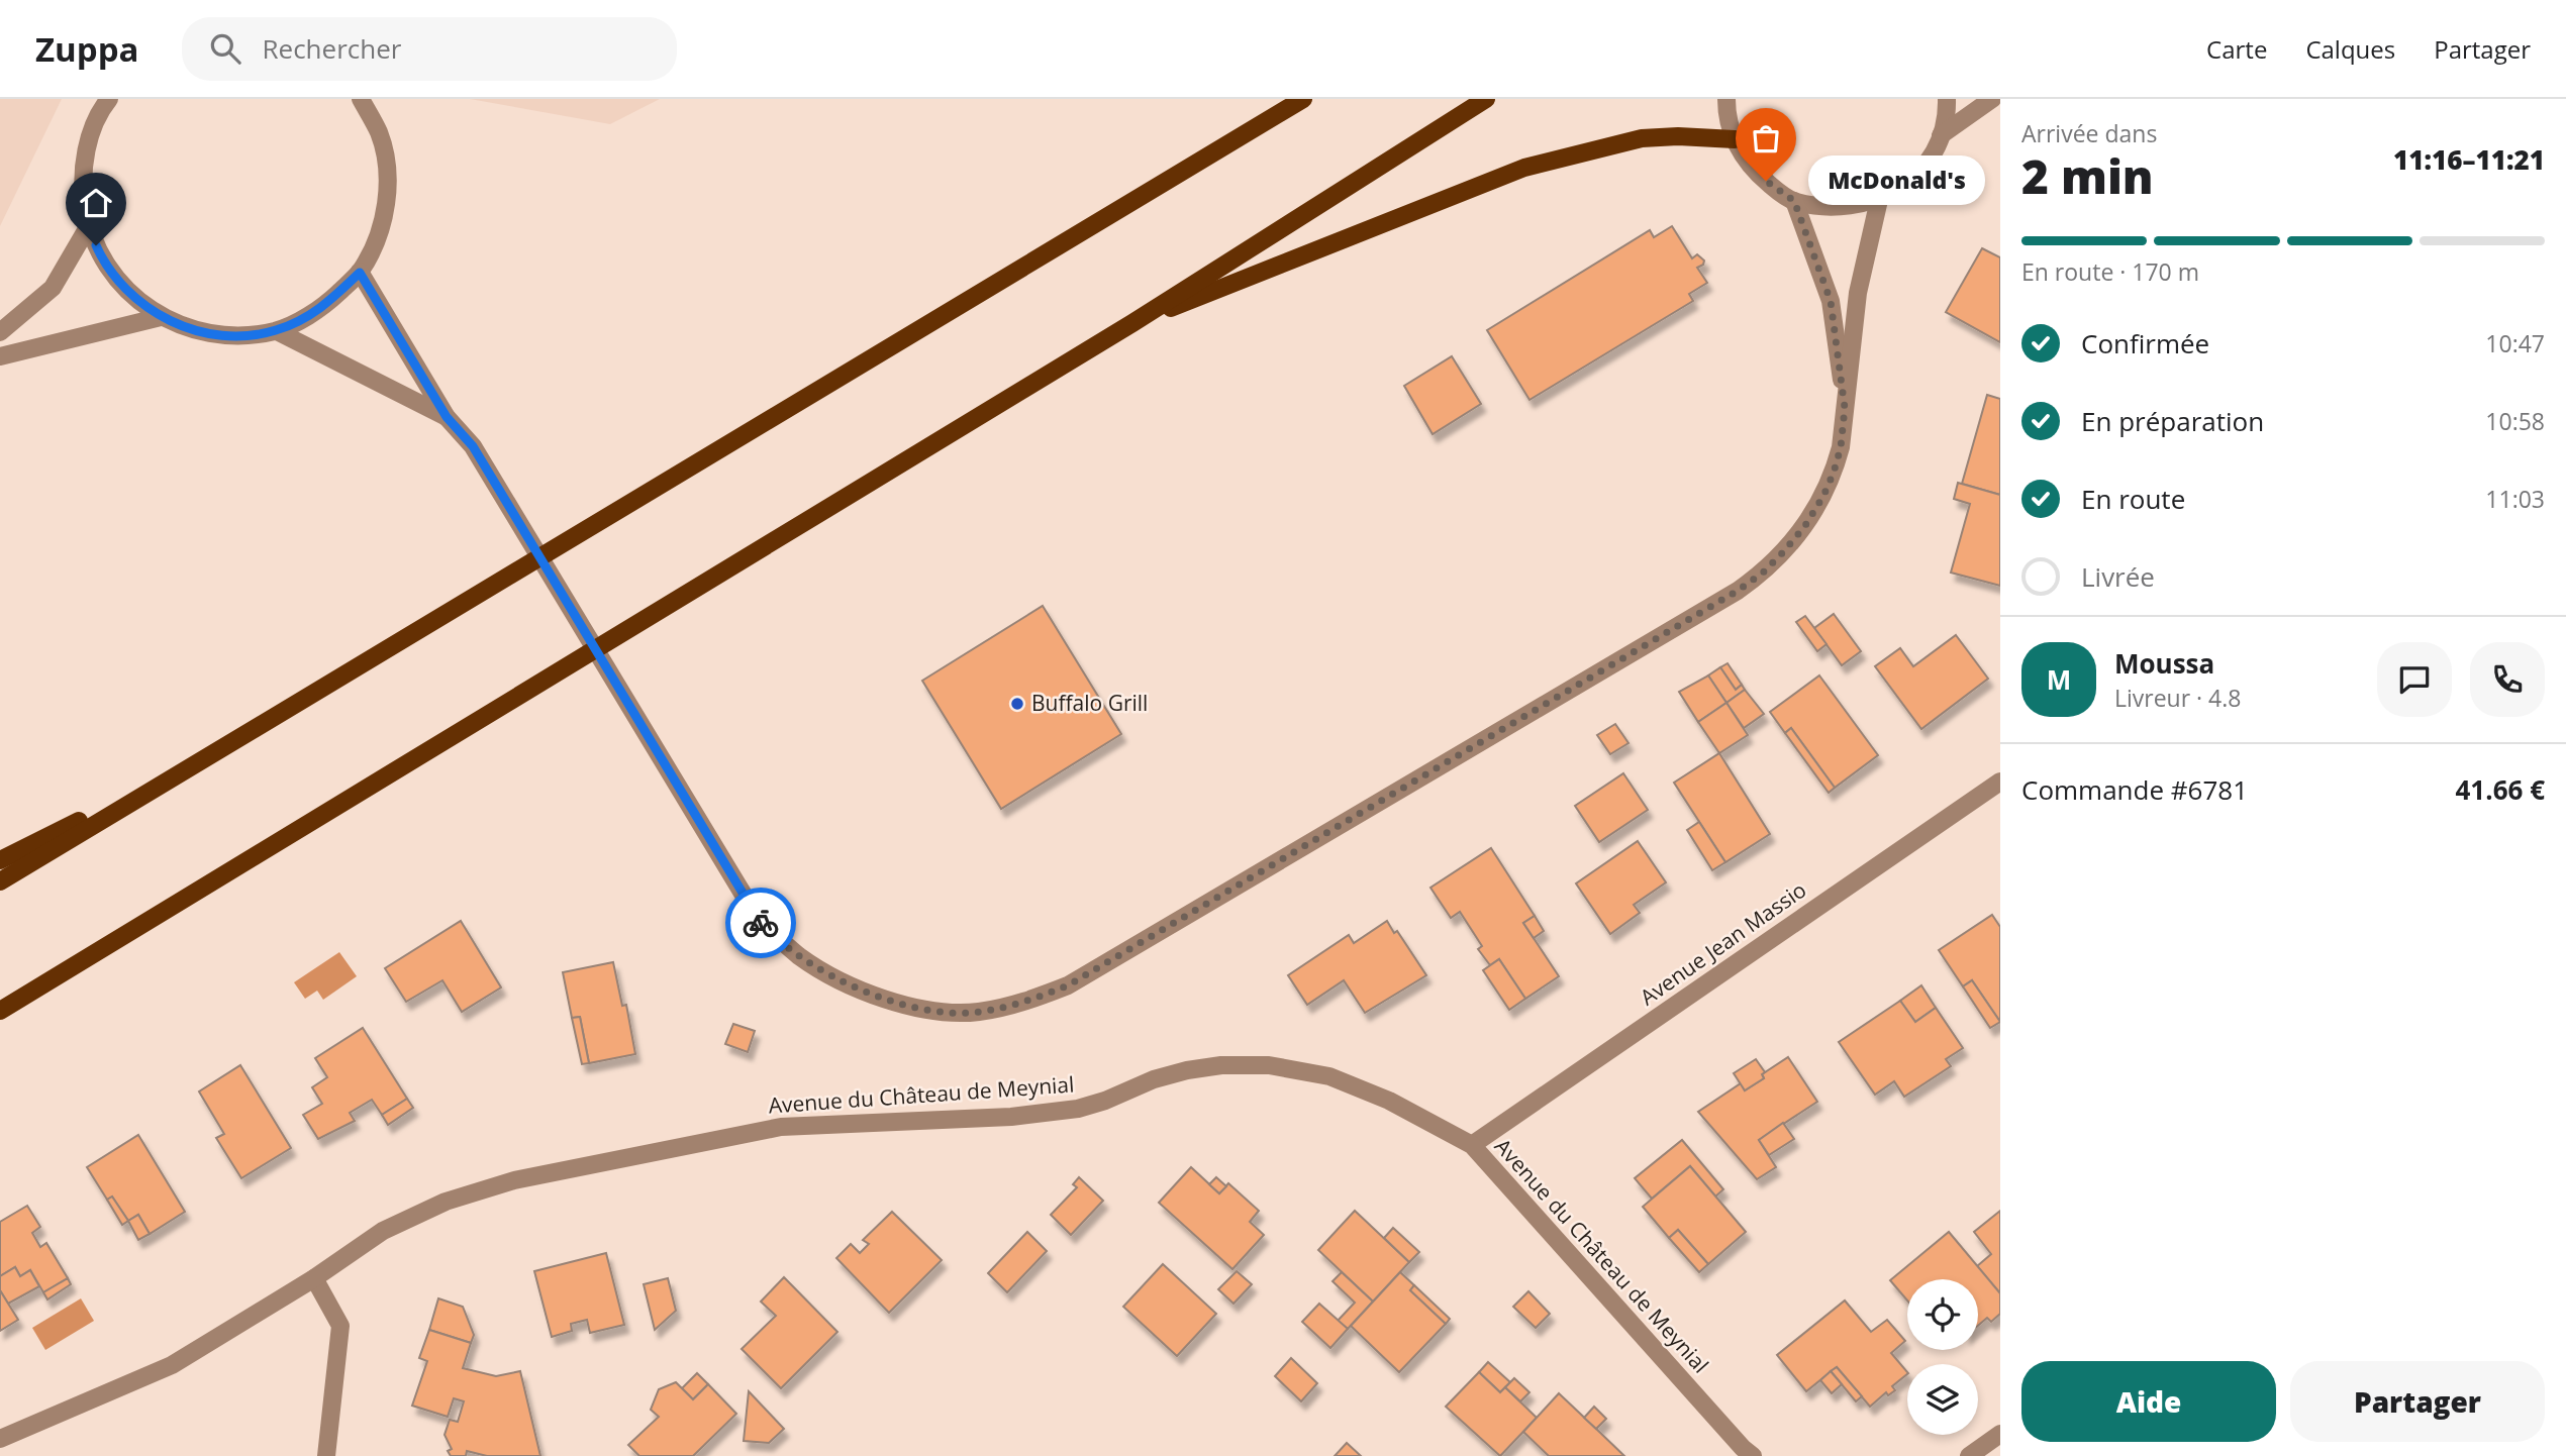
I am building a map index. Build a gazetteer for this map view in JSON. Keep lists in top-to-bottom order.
{
  "streets": {
    "street": ["Avenue Jean Massio", "Avenue du Château de Meynial"]
  },
  "crossings": [
    ["Avenue Jean Massio", "Avenue du Château de Meynial"]
  ],
  "places": ["McDonald's", "Buffalo Grill"],
  "page": {
    "header": "Zuppa",
    "search": "Rechercher",
    "nav": ["Carte", "Calques", "Partager"],
    "heading": ["2 min", "Arrivée dans", "11:16–11:21"],
    "panel": [
      "Moussa",
      "Livreur · 4.8",
      "Commande #6781",
      "41.66 €"
    ],
    "bubble": "McDonald's",
    "bar": "En route · 170 m",
    "list": [
      ["Confirmée", "10:47"],
      ["En préparation", "10:58"],
      ["En route", "11:03"],
      "Livrée"
    ],
    "round": "M",
    "buttons": ["Aide", "Partager"]
  }
}
